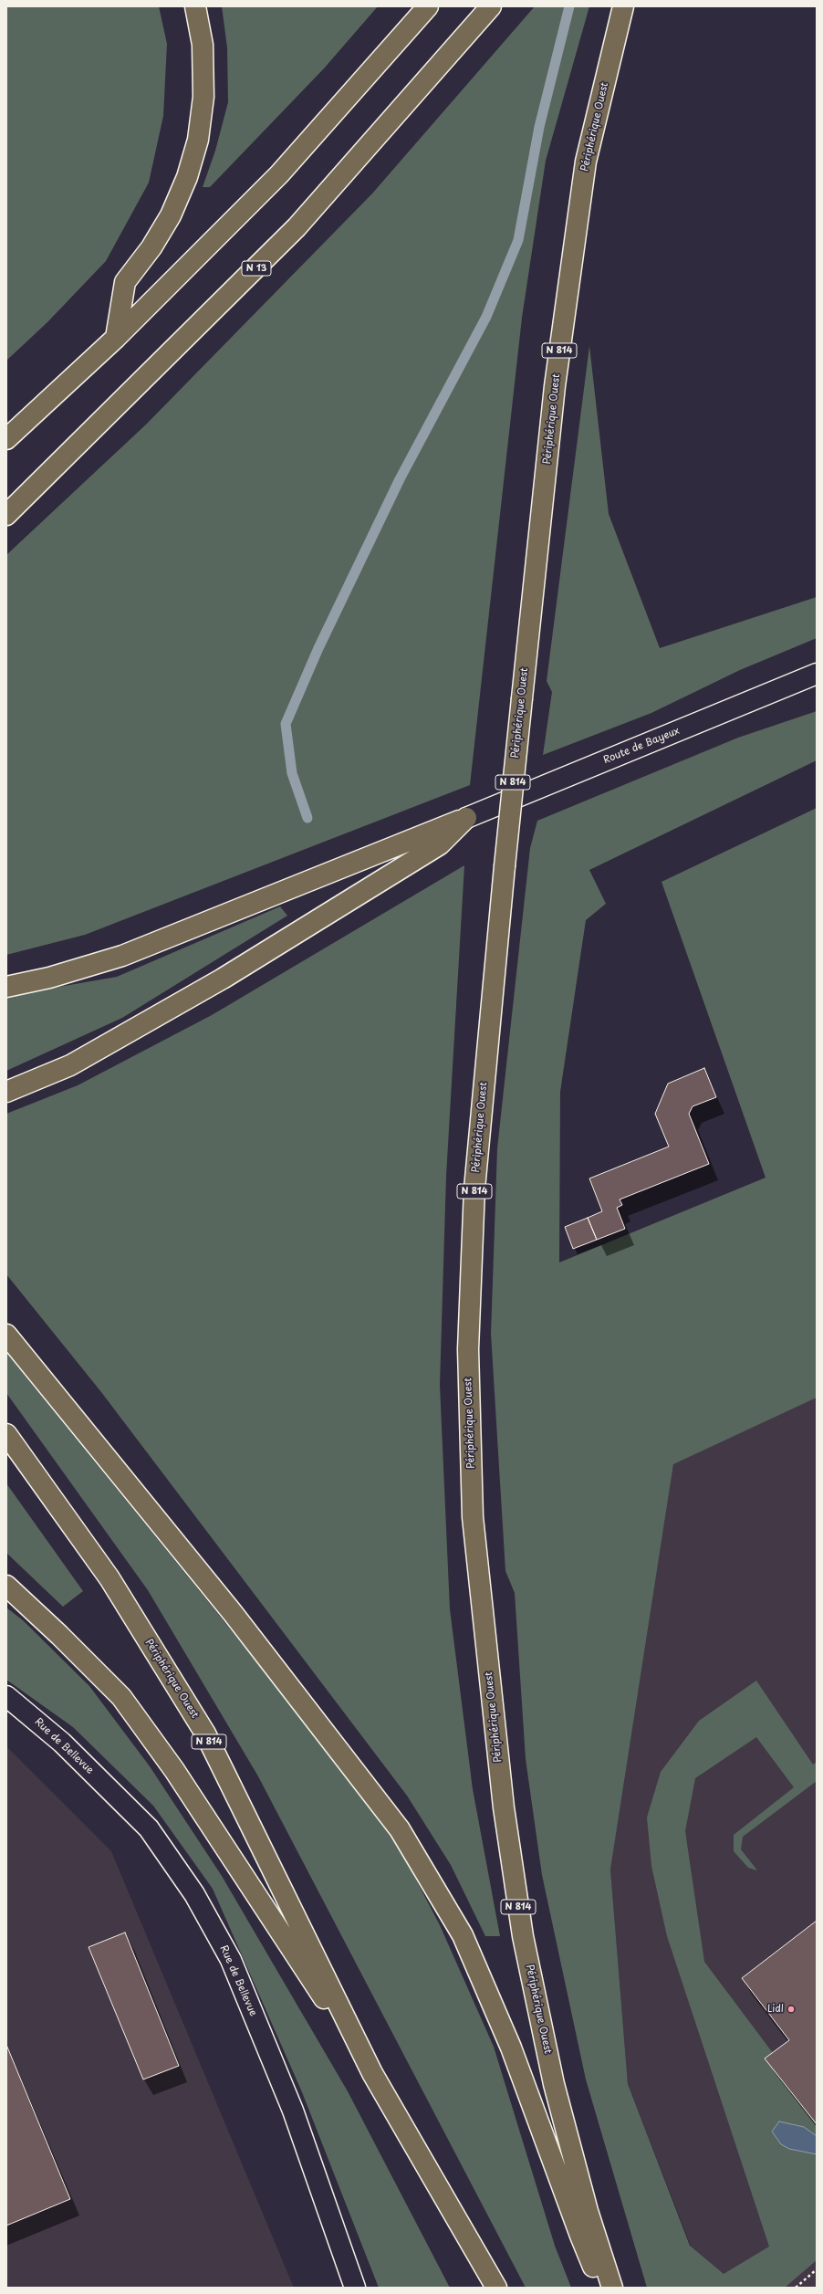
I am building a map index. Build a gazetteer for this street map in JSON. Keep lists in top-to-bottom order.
{
  "streets": {
    "highway": ["Périphérique Ouest", "N 13", "N 814"],
    "street": ["Route de Bayeux", "Rue de Bellevue"]
  },
  "places": ["Lidl"]
}
